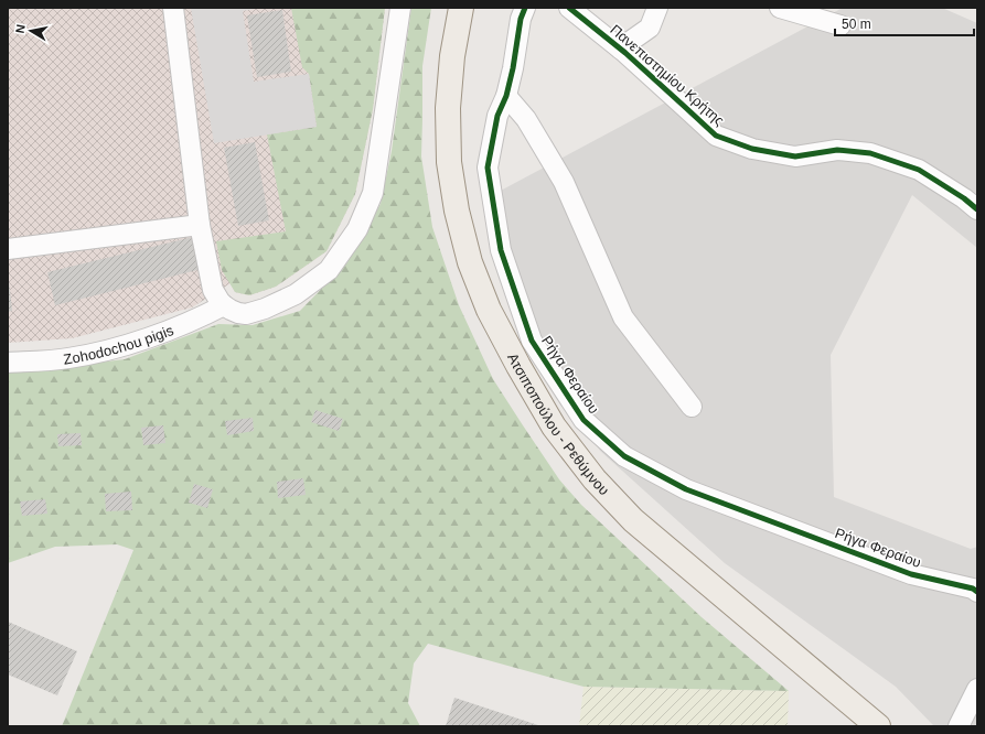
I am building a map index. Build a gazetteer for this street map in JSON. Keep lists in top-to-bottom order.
{
  "streets": {
    "main road": ["Ατσιποπούλου - Ρεθύμνου"],
    "street": ["Πανεπιστημίου Κρήτης", "Zohodochou pigis", "Ρήγα Φεραίου"]
  },
  "scale_bar": "50 m",
  "north": "left"
}
